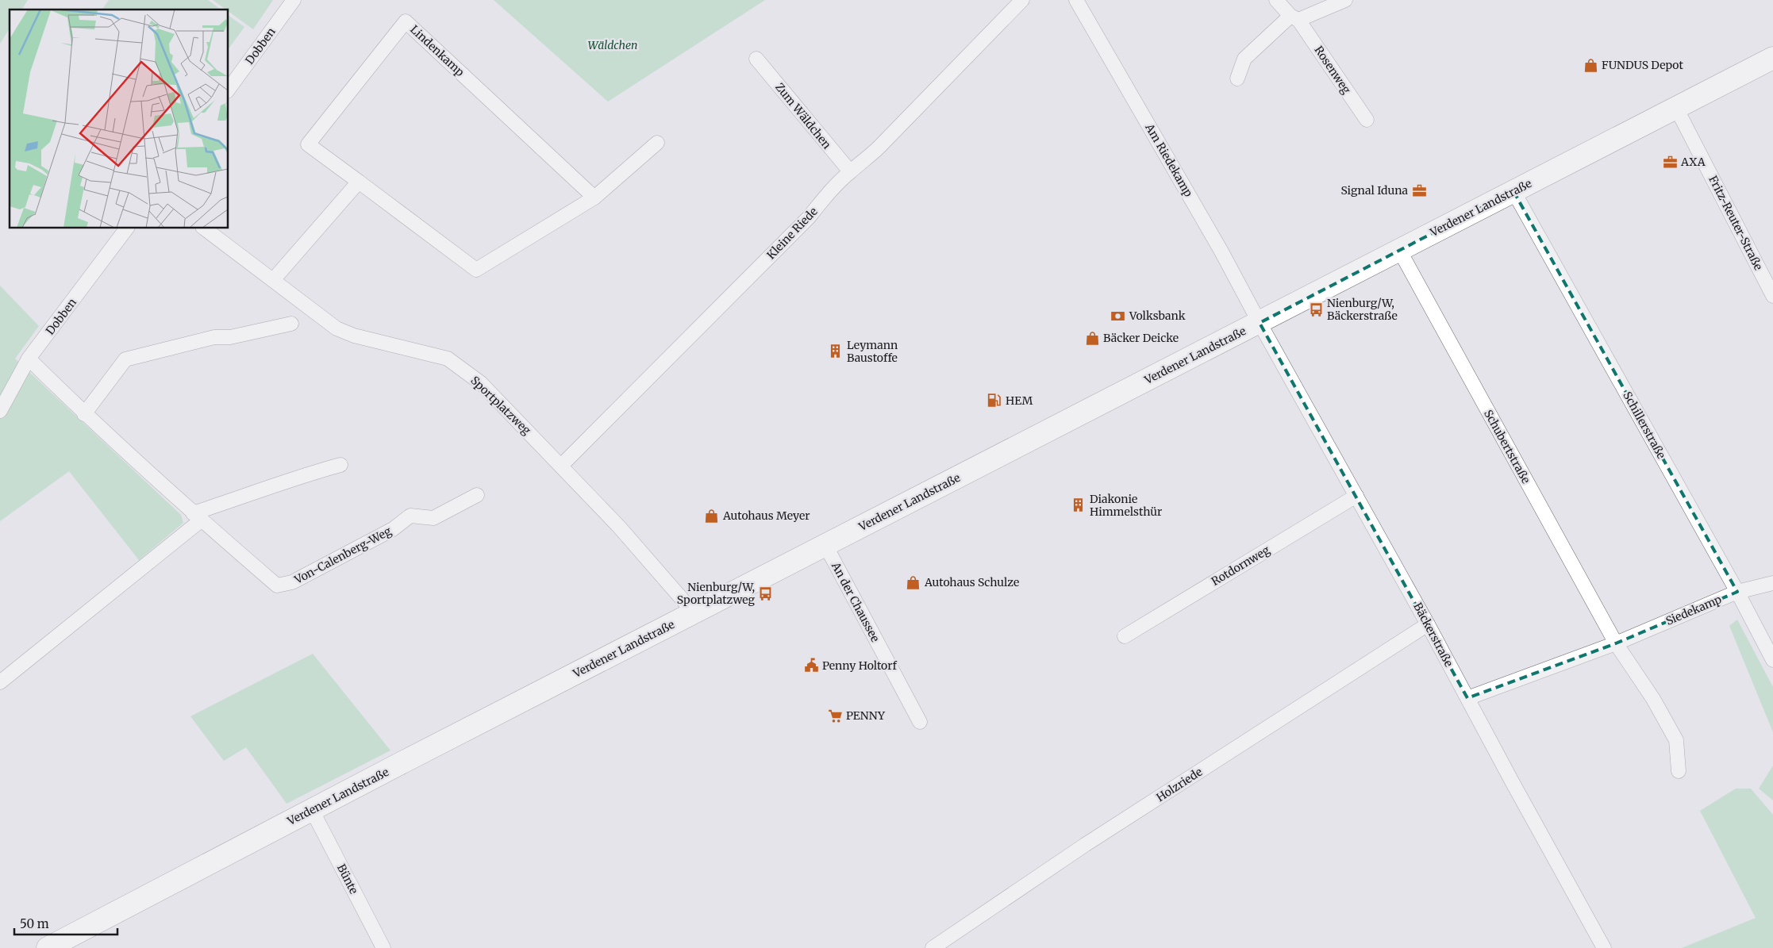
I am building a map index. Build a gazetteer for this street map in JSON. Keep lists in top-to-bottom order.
{
  "streets": {
    "main road": ["Verdener Landstraße"],
    "street": [
      "Dobben",
      "Lindenkamp",
      "Rosenweg",
      "Zum Wäldchen",
      "Am Riedekamp",
      "Fritz-Reuter-Straße",
      "Kleine Riede",
      "Sportplatzweg",
      "Schillerstraße",
      "Schubertstraße",
      "Von-Calenberg-Weg",
      "Rotdornweg",
      "An der Chaussee",
      "Siedekamp",
      "Bäckerstraße",
      "Holzriede",
      "Bünte"
    ]
  },
  "crossings": [
    ["Dobben", "Von-Calenberg-Weg"],
    ["Zum Wäldchen", "Kleine Riede"],
    ["Am Riedekamp", "Verdener Landstraße"],
    ["Am Riedekamp", "Bäckerstraße"],
    ["Verdener Landstraße", "Fritz-Reuter-Straße"],
    ["Verdener Landstraße", "Sportplatzweg"],
    ["Verdener Landstraße", "Schillerstraße"],
    ["Verdener Landstraße", "Schubertstraße"],
    ["Verdener Landstraße", "An der Chaussee"],
    ["Verdener Landstraße", "Bäckerstraße"],
    ["Verdener Landstraße", "Bünte"],
    ["Kleine Riede", "Sportplatzweg"],
    ["Schillerstraße", "Siedekamp"],
    ["Schubertstraße", "Siedekamp"],
    ["Rotdornweg", "Bäckerstraße"],
    ["Siedekamp", "Bäckerstraße"],
    ["Bäckerstraße", "Holzriede"]
  ],
  "parks": ["Wäldchen"],
  "places": {
    "shop": [
      "FUNDUS Depot",
      "Bäcker Deicke",
      "Autohaus Meyer",
      "Autohaus Schulze"
    ],
    "office": ["AXA", "Signal Iduna"],
    "bus stop": ["Nienburg/W, Bäckerstraße", "Nienburg/W, Sportplatzweg"],
    "bank": ["Volksbank"],
    "building": ["Leymann Baustoffe", "Diakonie Himmelsthür"],
    "fuel station": ["HEM"],
    "public building": ["Penny Holtorf"],
    "supermarket": ["PENNY"]
  },
  "scale_bar": "50 m"
}
